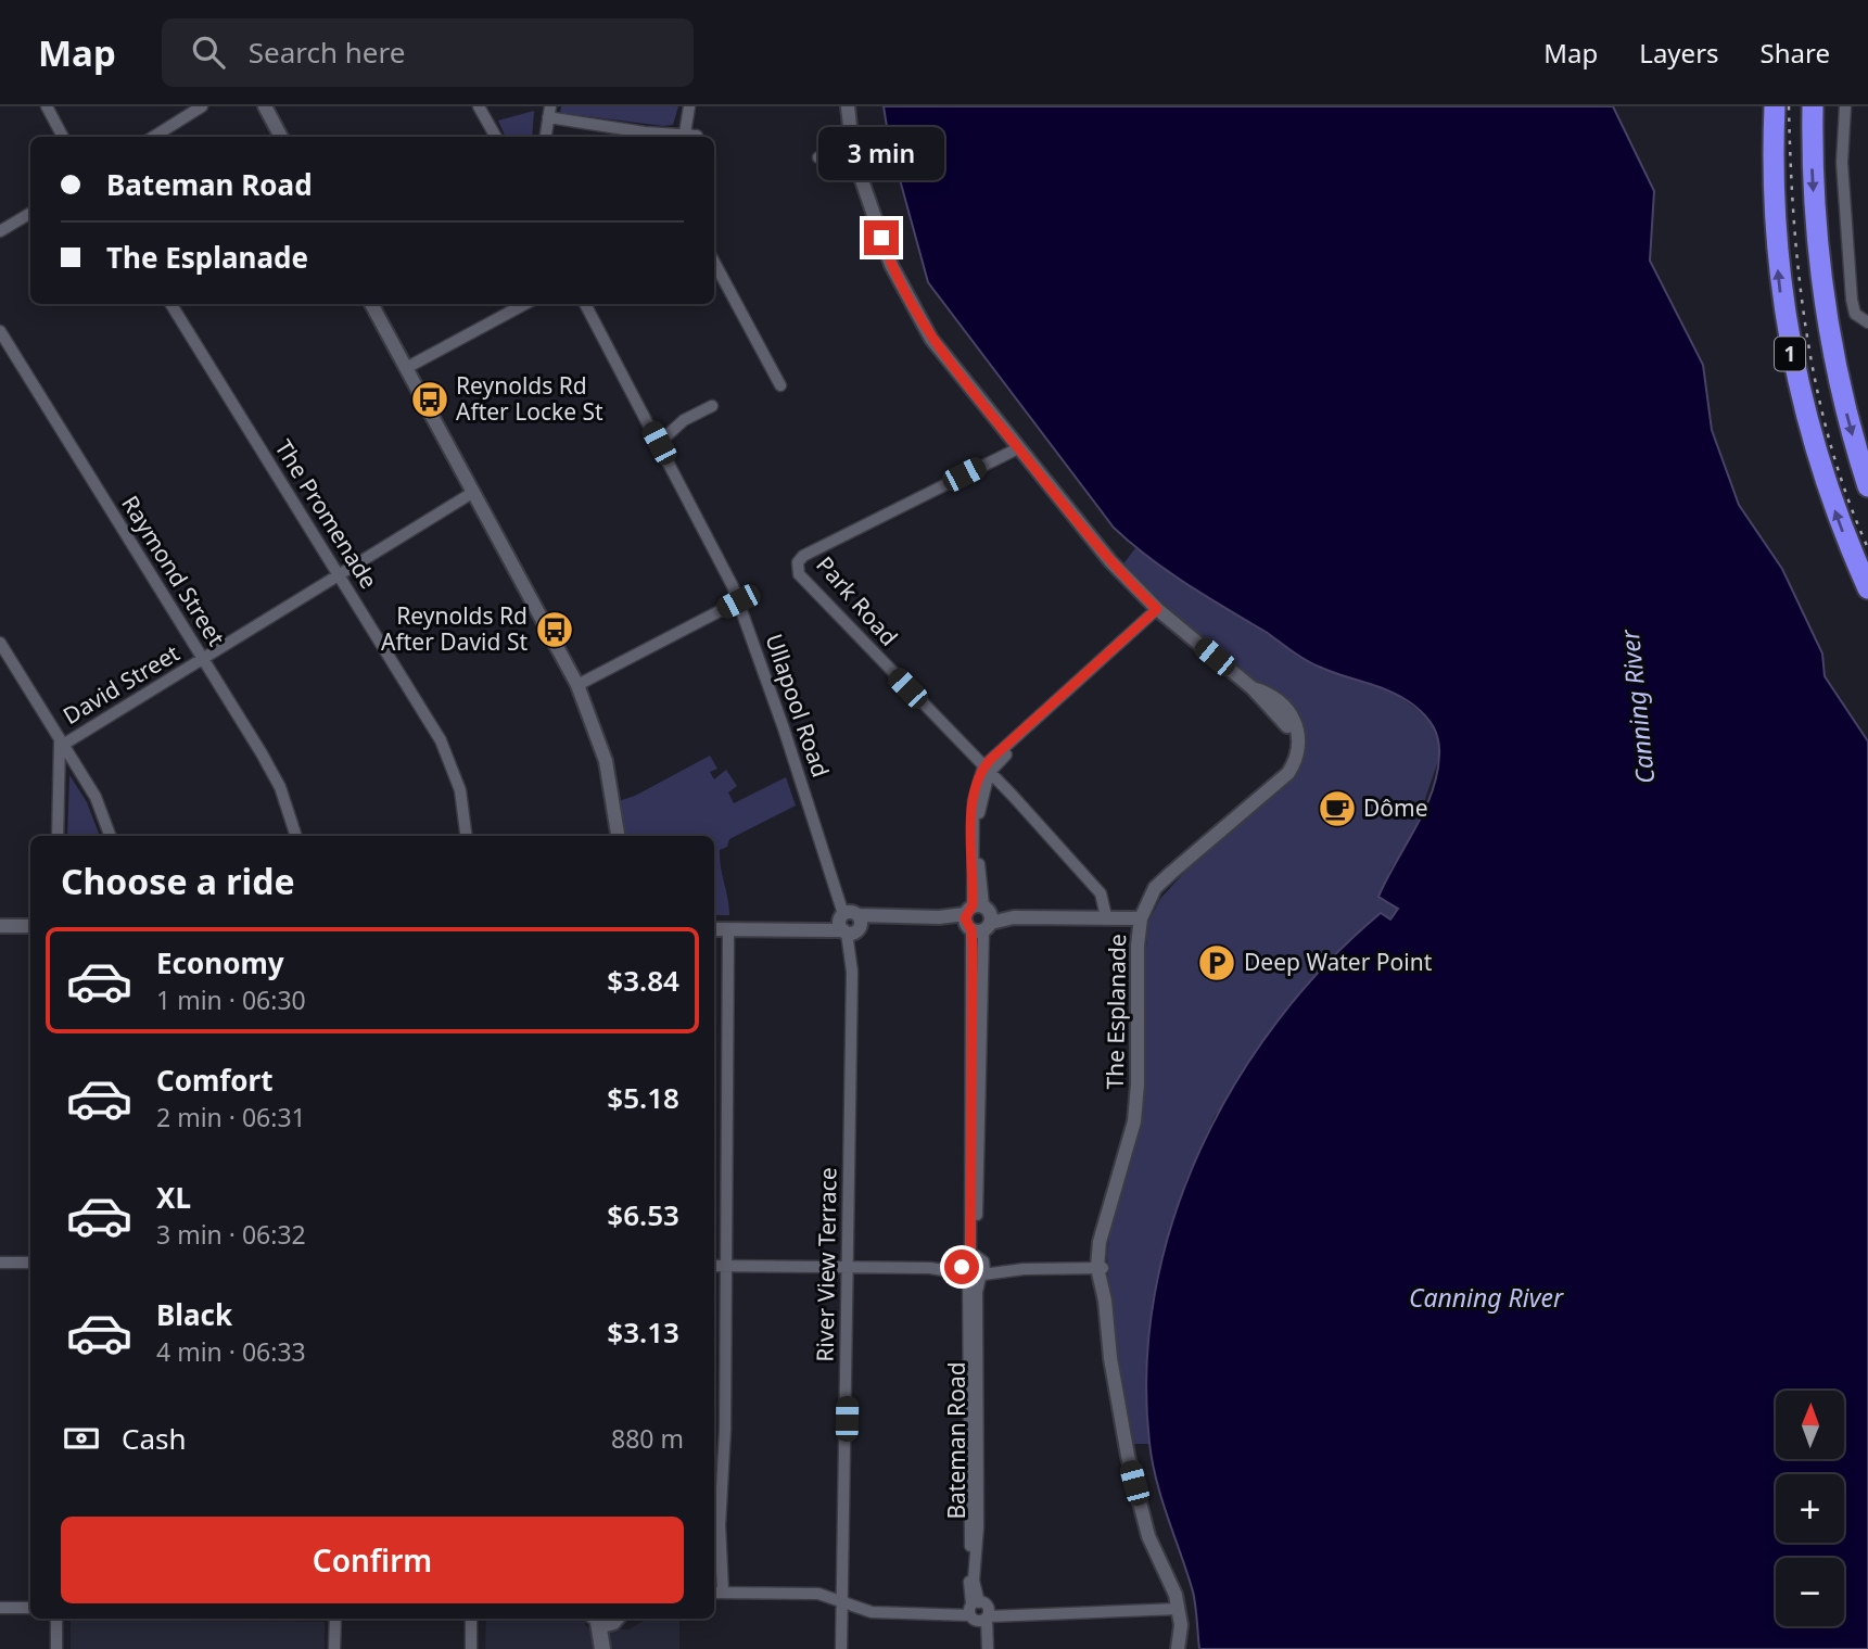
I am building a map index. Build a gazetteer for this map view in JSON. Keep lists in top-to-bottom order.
{
  "streets": {
    "highway": ["1"],
    "street": [
      "The Promenade",
      "Raymond Street",
      "Park Road",
      "David Street",
      "Ullapool Road",
      "The Esplanade",
      "River View Terrace",
      "Bateman Road"
    ]
  },
  "crossings": [
    ["The Promenade", "David Street"],
    ["Raymond Street", "David Street"],
    ["Park Road", "The Esplanade"],
    ["Park Road", "Bateman Road"],
    ["Ullapool Road", "River View Terrace"],
    ["The Esplanade", "Bateman Road"]
  ],
  "water": ["Canning River"],
  "places": {
    "bus stop": ["Reynolds Rd After Locke St", "Reynolds Rd After David St"],
    "cafe": ["Dôme"],
    "parking": ["Deep Water Point"]
  },
  "north": "top",
  "page": {
    "header": "Map",
    "search": "Search here",
    "nav": ["Map", "Layers", "Share"],
    "bubble": "3 min",
    "banner": ["Bateman Road", "The Esplanade"],
    "heading": "Choose a ride",
    "list": [
      {
        "name": "Economy",
        "note": "1 min · 06:30",
        "value": "$3.84"
      },
      {
        "name": "Comfort",
        "note": "2 min · 06:31",
        "value": "$5.18"
      },
      {
        "name": "XL",
        "note": "3 min · 06:32",
        "value": "$6.53"
      },
      {
        "name": "Black",
        "note": "4 min · 06:33",
        "value": "$3.13"
      }
    ],
    "map_buttons": ["+", "−"],
    "pay": ["Cash", "880 m"],
    "buttons": "Confirm"
  }
}
